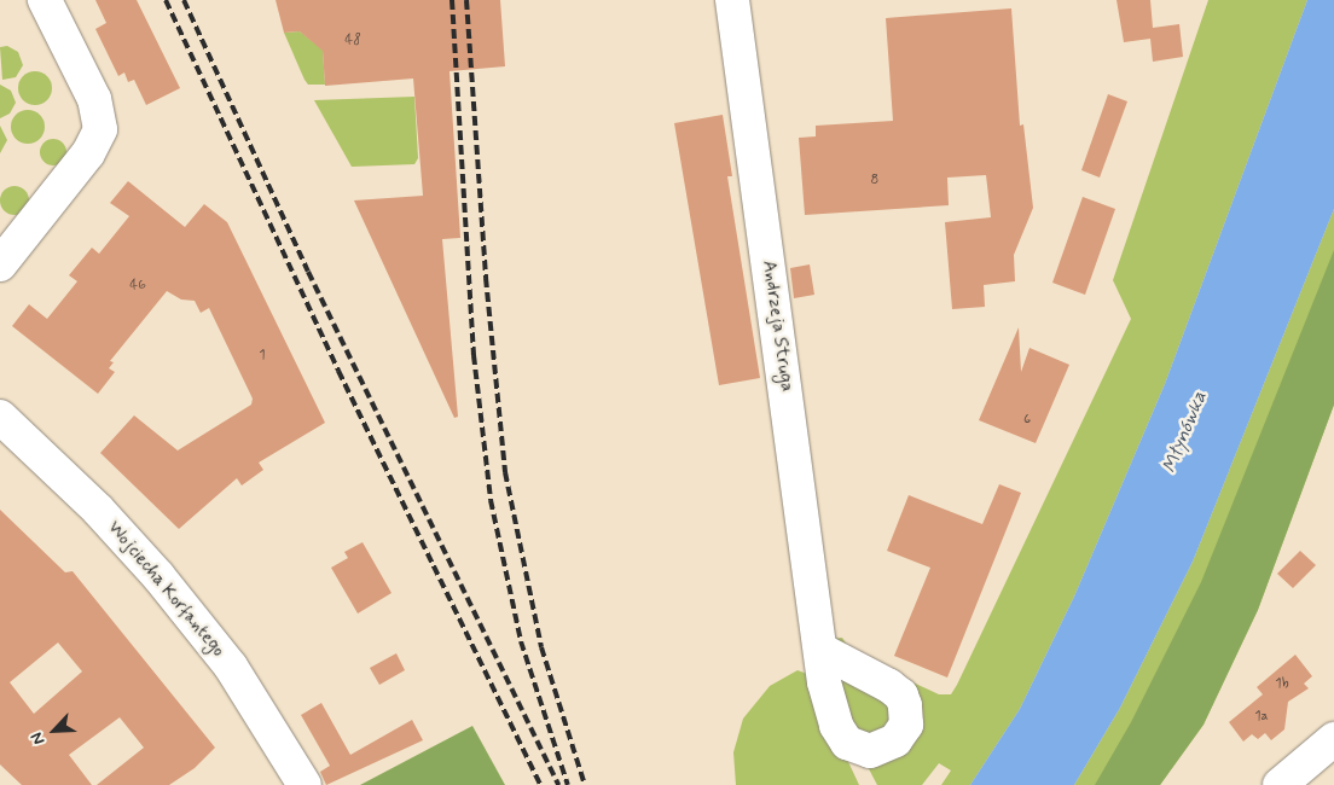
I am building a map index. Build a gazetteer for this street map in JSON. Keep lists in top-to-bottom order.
{
  "streets": {
    "street": ["Andrzeja Struga", "Wojciecha Korfantego"]
  },
  "water": ["Młynówka"],
  "house_numbers": [
    "48",
    "8",
    "46",
    "1",
    "6",
    "1b",
    "1a"
  ],
  "north": "bottom left"
}
